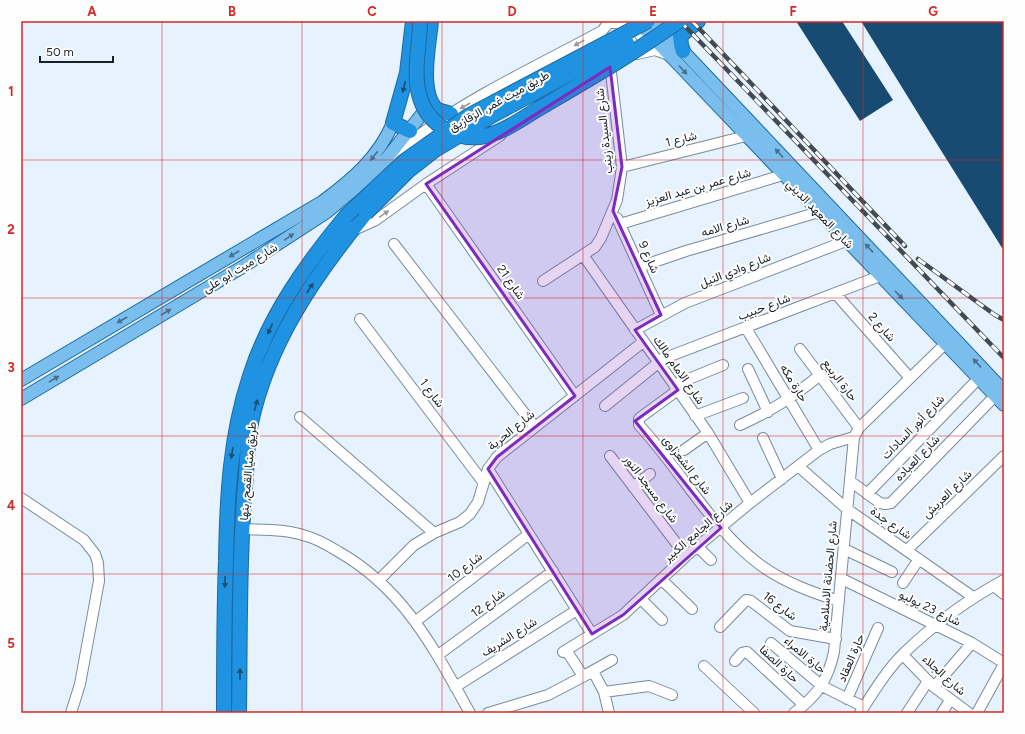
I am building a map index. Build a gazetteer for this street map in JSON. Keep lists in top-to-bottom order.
{
  "streets": {
    "highway": ["طريق ميت غمر, الزقازيق", "طريق منيا القمح, بنها"],
    "main road": ["شارع المعهد الديني", "شارع ميت ابو على"],
    "street": [
      "شارع السيدة زينب",
      "شارع 1",
      "شارع عمر بن عبد العزيز",
      "شارع الامه",
      "شارع 9",
      "شارع وادي النيل",
      "شارع 21",
      "شارع حبيب",
      "شارع 2",
      "شارع الامام مالك",
      "حارة الربيع",
      "حارة مكه",
      "شارع أنور السادات",
      "شارع الحرية",
      "شارع العباده",
      "شارع الشعراوى",
      "شارع مسجد النور",
      "شارع العريش",
      "شارع جدة",
      "شارع الجامع الكبير",
      "شارع 10",
      "شارع الحضانة الاسلامية",
      "شارع 12",
      "شارع 16",
      "شارع 23 يوليو",
      "شارع الشريف",
      "حارة الامراء",
      "حارة العقاد",
      "حارة الصفا",
      "شارع الجلاء"
    ]
  },
  "crossings": [
    ["طريق ميت غمر, الزقازيق", "شارع المعهد الديني"],
    ["طريق ميت غمر, الزقازيق", "طريق منيا القمح, بنها"],
    ["شارع السيدة زينب", "شارع 1"],
    ["شارع السيدة زينب", "شارع 9"],
    ["شارع السيدة زينب", "شارع الامام مالك"],
    ["شارع 1", "شارع المعهد الديني"],
    ["شارع 1", "شارع الحرية"],
    ["شارع عمر بن عبد العزيز", "شارع المعهد الديني"],
    ["شارع عمر بن عبد العزيز", "شارع 9"],
    ["شارع المعهد الديني", "شارع الامه"],
    ["شارع المعهد الديني", "شارع وادي النيل"],
    ["شارع المعهد الديني", "شارع حبيب"],
    ["شارع المعهد الديني", "شارع أنور السادات"],
    ["شارع المعهد الديني", "شارع العباده"],
    ["شارع المعهد الديني", "شارع الجامع الكبير"],
    ["شارع الامه", "شارع 9"],
    ["شارع 9", "شارع وادي النيل"],
    ["شارع وادي النيل", "شارع الامام مالك"],
    ["شارع 21", "شارع الحرية"],
    ["شارع حبيب", "شارع 2"],
    ["شارع حبيب", "شارع الامام مالك"],
    ["شارع حبيب", "حارة مكه"],
    ["شارع 2", "شارع الجامع الكبير"],
    ["شارع الامام مالك", "شارع الحرية"],
    ["شارع الامام مالك", "شارع الشعراوى"],
    ["شارع الامام مالك", "شارع الجامع الكبير"],
    ["حارة الربيع", "شارع الجامع الكبير"],
    ["حارة الربيع", "شارع الحضانة الاسلامية"],
    ["حارة مكه", "شارع الجامع الكبير"],
    ["شارع أنور السادات", "شارع العباده"],
    ["شارع العباده", "شارع الحضانة الاسلامية"],
    ["شارع الشعراوى", "شارع الجامع الكبير"],
    ["شارع الشعراوى", "شارع الحضانة الاسلامية"],
    ["شارع مسجد النور", "شارع الجامع الكبير"],
    ["شارع العريش", "شارع جدة"],
    ["شارع جدة", "شارع الجامع الكبير"],
    ["شارع جدة", "شارع الحضانة الاسلامية"],
    ["شارع الجامع الكبير", "شارع الحضانة الاسلامية"],
    ["شارع الحضانة الاسلامية", "شارع 16"],
    ["شارع الحضانة الاسلامية", "شارع 23 يوليو"],
    ["شارع الحضانة الاسلامية", "حارة الامراء"],
    ["شارع الحضانة الاسلامية", "حارة الصفا"],
    ["حارة الامراء", "حارة العقاد"]
  ],
  "scale_bar": "50 m",
  "grid": {
    "columns": [
      "A",
      "B",
      "C",
      "D",
      "E",
      "F",
      "G"
    ],
    "rows": [
      "1",
      "2",
      "3",
      "4",
      "5"
    ]
  }
}
